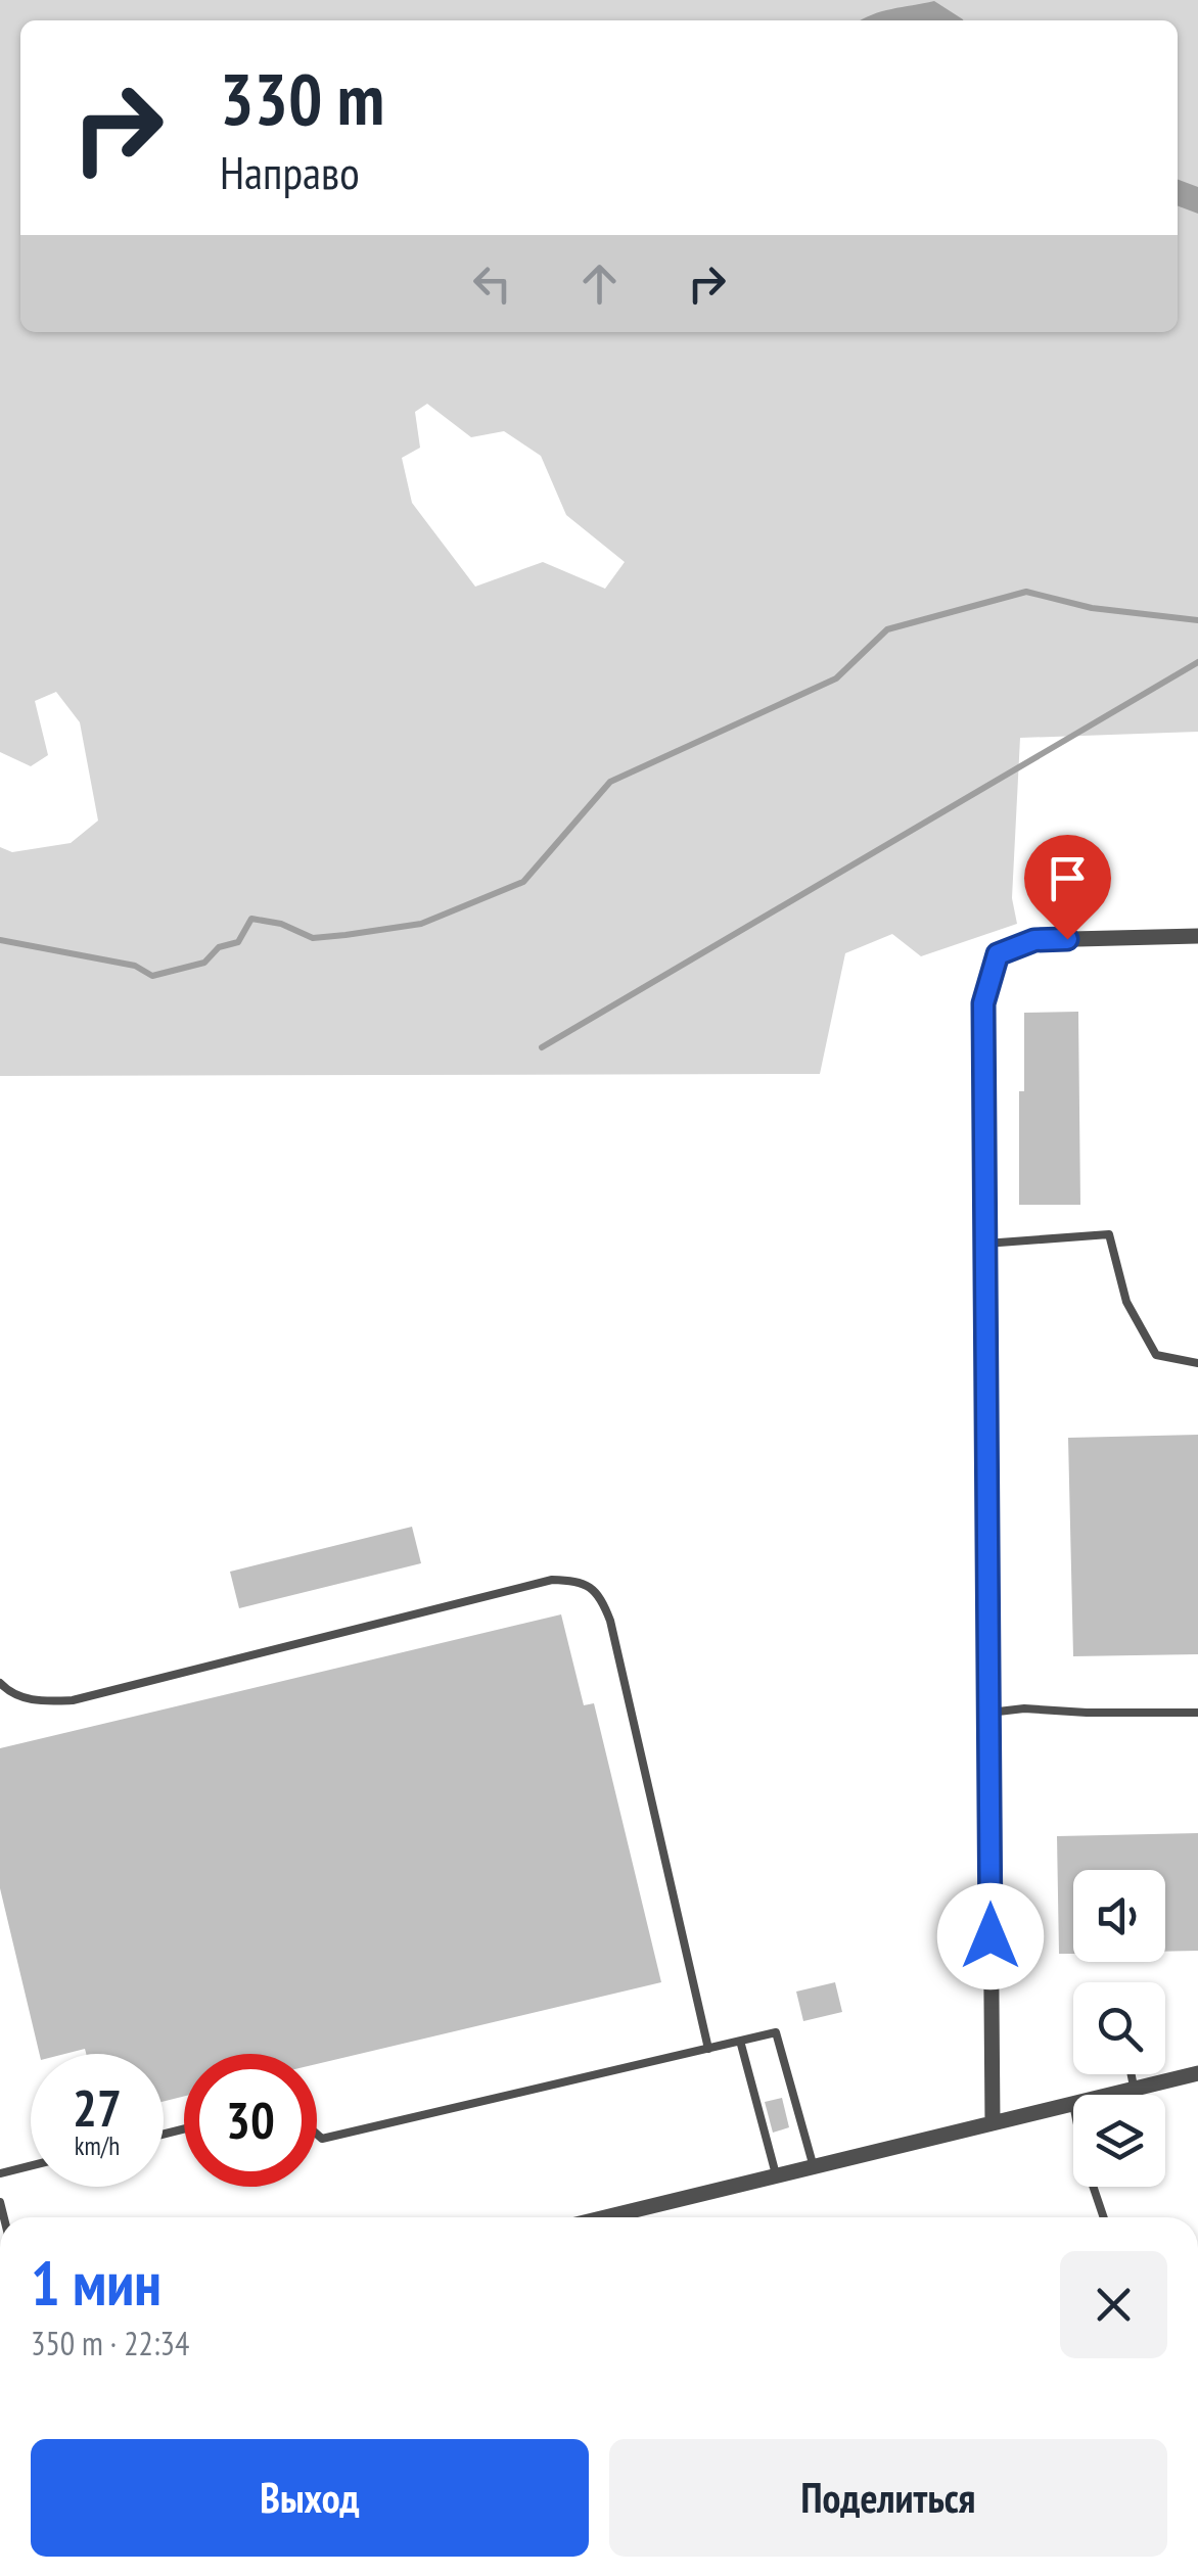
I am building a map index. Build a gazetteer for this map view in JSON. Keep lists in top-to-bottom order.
{
  "page": {
    "turn": ["330 m", "Направо"],
    "speed": "27 km/h",
    "limit": "30",
    "heading": ["1 мин", "350 m · 22:34"],
    "buttons": ["Выход", "Поделиться"]
  }
}
